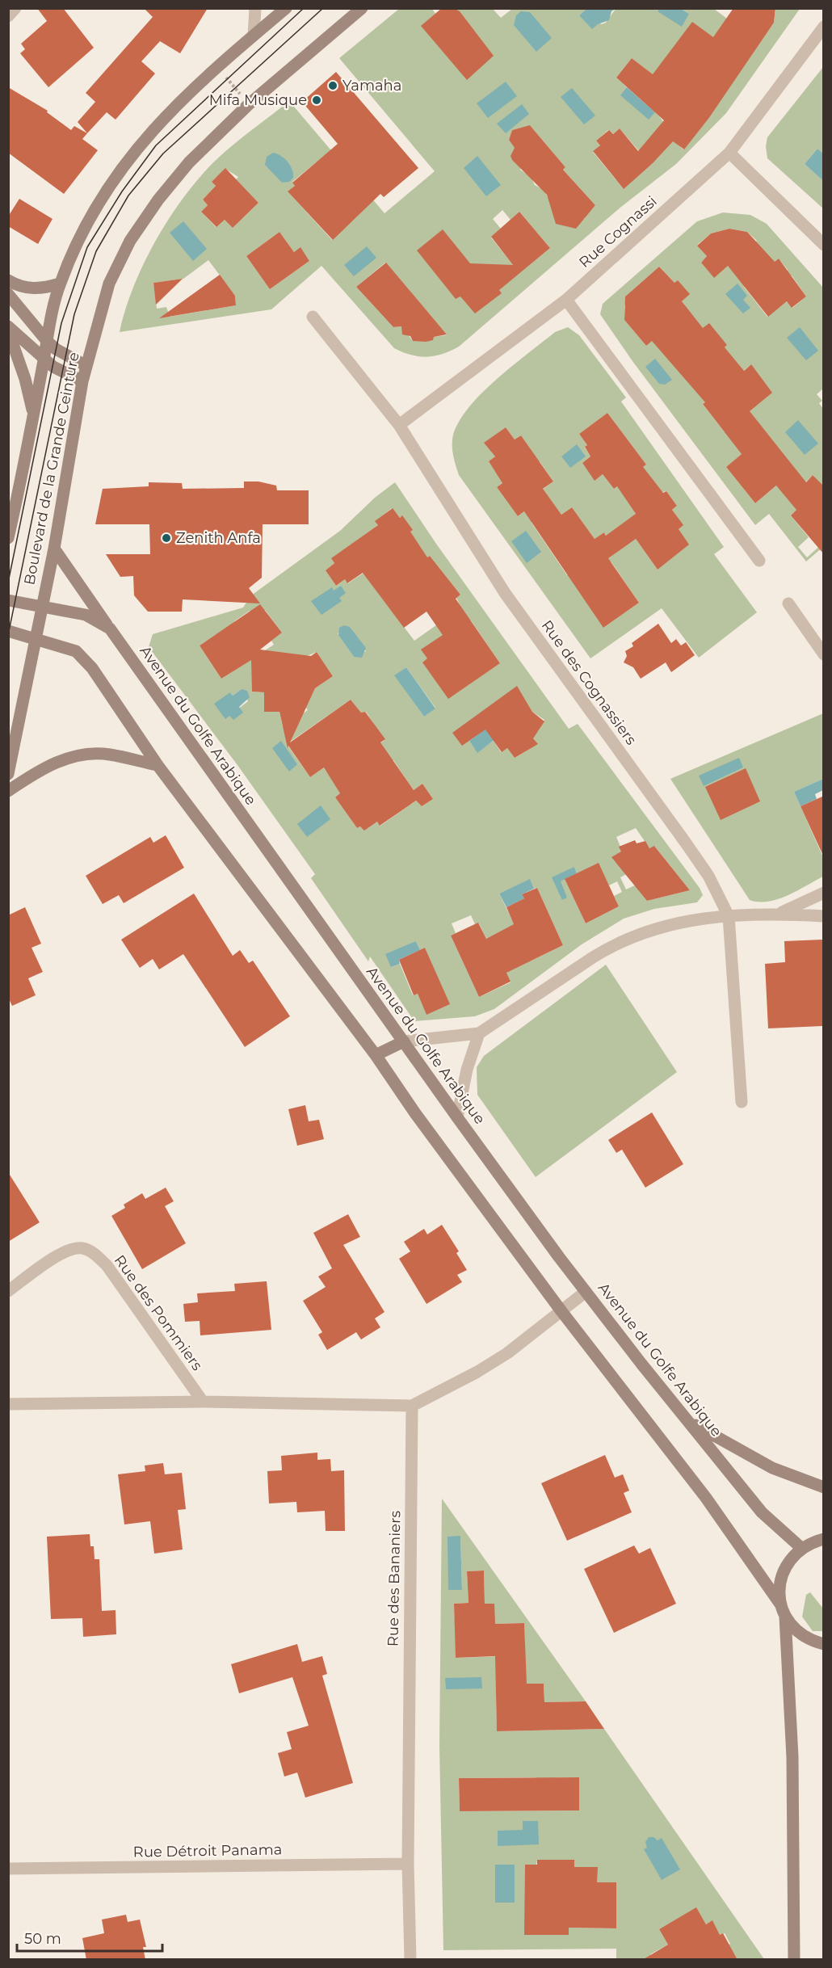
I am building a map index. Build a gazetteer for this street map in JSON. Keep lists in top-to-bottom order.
{
  "streets": {
    "street": [
      "Rue Cognassi",
      "Boulevard de la Grande Ceinture",
      "Rue des Cognassiers",
      "Avenue du Golfe Arabique",
      "Rue des Pommiers",
      "Rue des Bananiers",
      "Rue Détroit Panama"
    ]
  },
  "crossings": [
    ["Rue Cognassi", "Rue des Cognassiers"],
    ["Boulevard de la Grande Ceinture", "Avenue du Golfe Arabique"],
    ["Rue des Bananiers", "Rue Détroit Panama"]
  ],
  "places": ["Yamaha", "Mifa Musique", "Zenith Anfa"],
  "scale_bar": "50 m"
}
